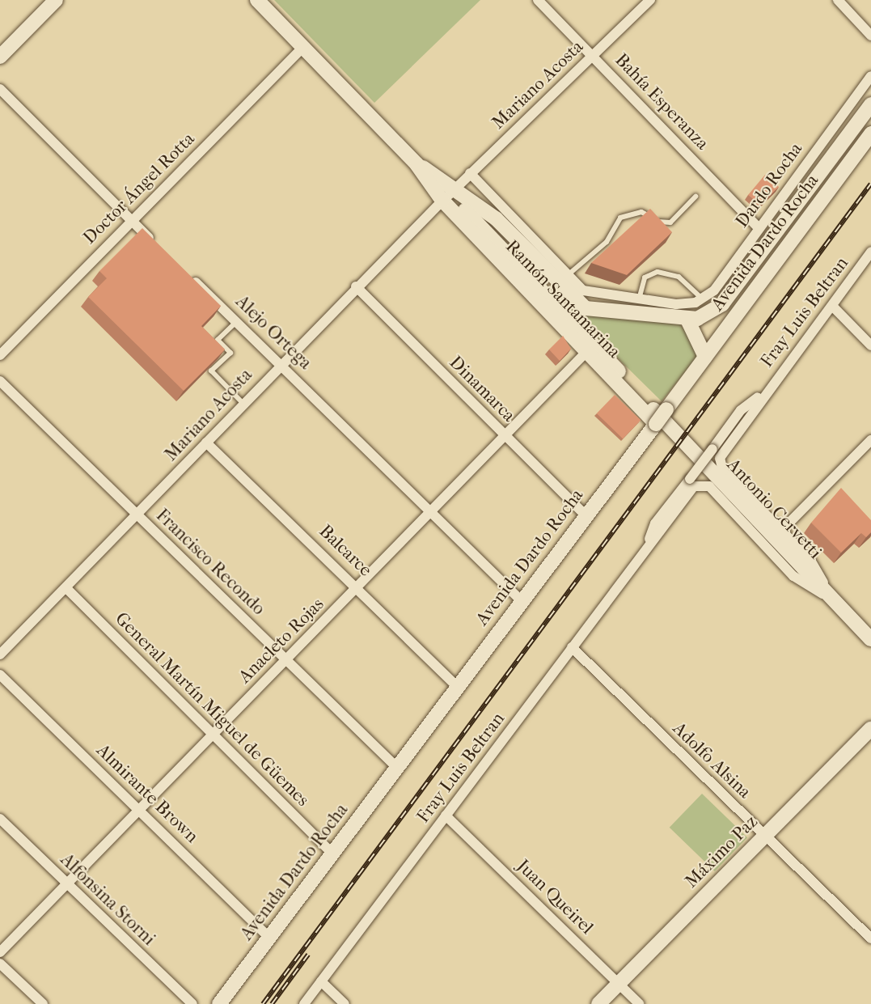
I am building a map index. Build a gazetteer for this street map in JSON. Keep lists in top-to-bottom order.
{
  "streets": {
    "main road": [
      "Avenida Dardo Rocha",
      "Ramón Santamarina",
      "Antonio Cervetti",
      "Máximo Paz"
    ],
    "street": [
      "Mariano Acosta",
      "Bahía Esperanza",
      "Dardo Rocha",
      "Doctor Ángel Rotta",
      "Fray Luis Beltran",
      "Alejo Ortega",
      "Dinamarca",
      "Balcarce",
      "Francisco Recondo",
      "Anacleto Rojas",
      "General Martín Miguel de Güemes",
      "Adolfo Alsina",
      "Almirante Brown",
      "Juan Queirel",
      "Alfonsina Storni"
    ]
  },
  "crossings": [
    ["Mariano Acosta", "Bahía Esperanza"],
    ["Mariano Acosta", "Ramón Santamarina"],
    ["Mariano Acosta", "Alejo Ortega"],
    ["Mariano Acosta", "Dinamarca"],
    ["Mariano Acosta", "Balcarce"],
    ["Mariano Acosta", "Francisco Recondo"],
    ["Mariano Acosta", "General Martín Miguel de Güemes"],
    ["Bahía Esperanza", "Dardo Rocha"],
    ["Dardo Rocha", "Ramón Santamarina"],
    ["Doctor Ángel Rotta", "Ramón Santamarina"],
    ["Avenida Dardo Rocha", "Ramón Santamarina"],
    ["Avenida Dardo Rocha", "Alejo Ortega"],
    ["Avenida Dardo Rocha", "Dinamarca"],
    ["Avenida Dardo Rocha", "Balcarce"],
    ["Avenida Dardo Rocha", "Francisco Recondo"],
    ["Avenida Dardo Rocha", "General Martín Miguel de Güemes"],
    ["Avenida Dardo Rocha", "Almirante Brown"],
    ["Ramón Santamarina", "Antonio Cervetti"],
    ["Ramón Santamarina", "Anacleto Rojas"],
    ["Fray Luis Beltran", "Antonio Cervetti"],
    ["Fray Luis Beltran", "Adolfo Alsina"],
    ["Fray Luis Beltran", "Juan Queirel"],
    ["Alejo Ortega", "Anacleto Rojas"],
    ["Dinamarca", "Anacleto Rojas"],
    ["Balcarce", "Anacleto Rojas"],
    ["Francisco Recondo", "Anacleto Rojas"],
    ["Anacleto Rojas", "General Martín Miguel de Güemes"],
    ["Anacleto Rojas", "Almirante Brown"],
    ["Anacleto Rojas", "Alfonsina Storni"],
    ["Adolfo Alsina", "Máximo Paz"],
    ["Máximo Paz", "Juan Queirel"]
  ]
}
